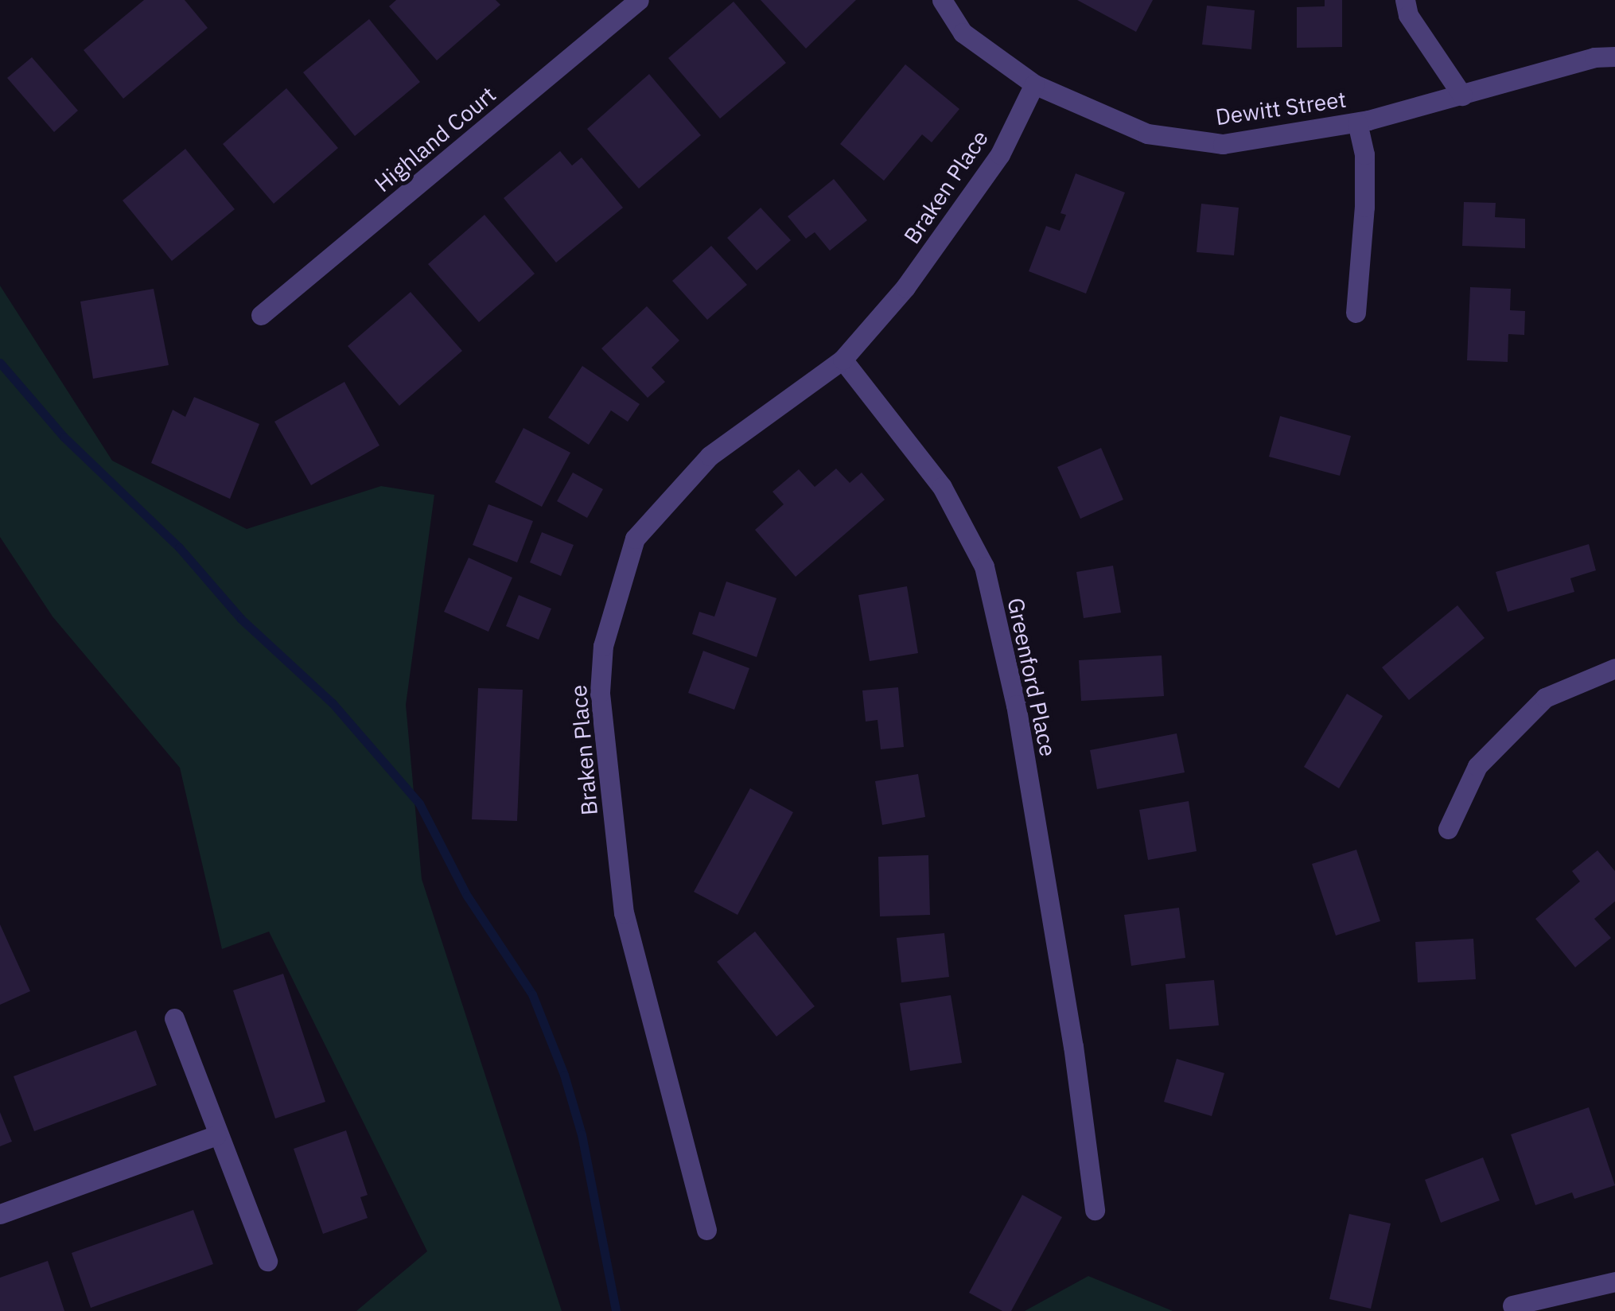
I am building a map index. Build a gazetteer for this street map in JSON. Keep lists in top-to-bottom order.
{
  "streets": {
    "street": [
      "Dewitt Street",
      "Highland Court",
      "Braken Place",
      "Greenford Place"
    ]
  },
  "crossings": [
    ["Dewitt Street", "Braken Place"],
    ["Braken Place", "Greenford Place"]
  ]
}
